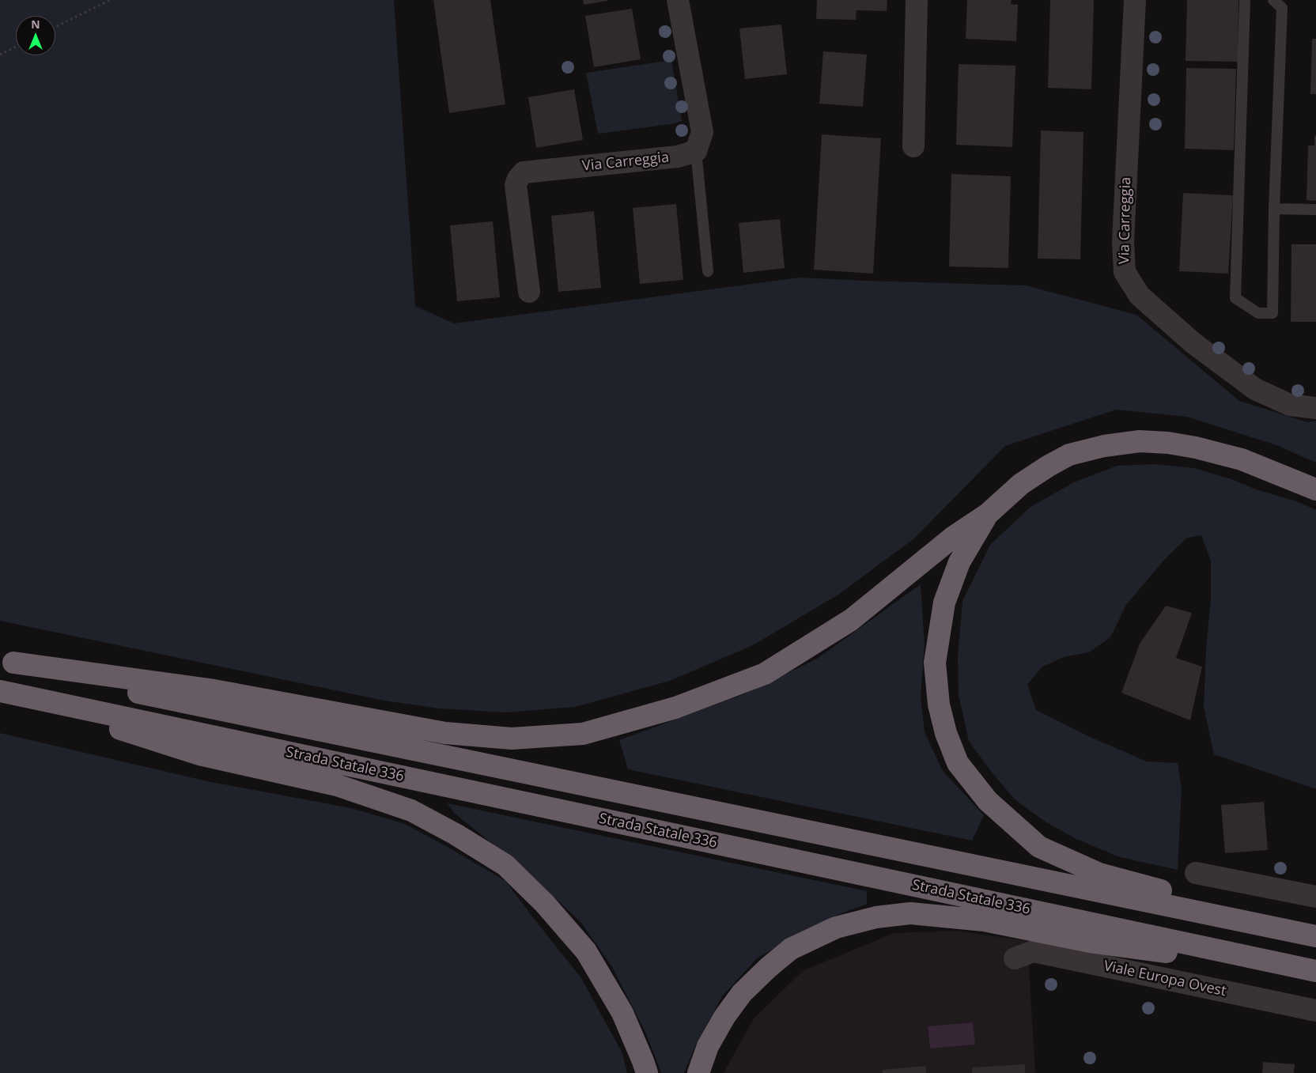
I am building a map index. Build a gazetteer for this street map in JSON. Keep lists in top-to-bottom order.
{
  "streets": {
    "highway": ["Strada Statale 336"],
    "street": ["Via Carreggia", "Viale Europa Ovest"]
  },
  "north": "top"
}
